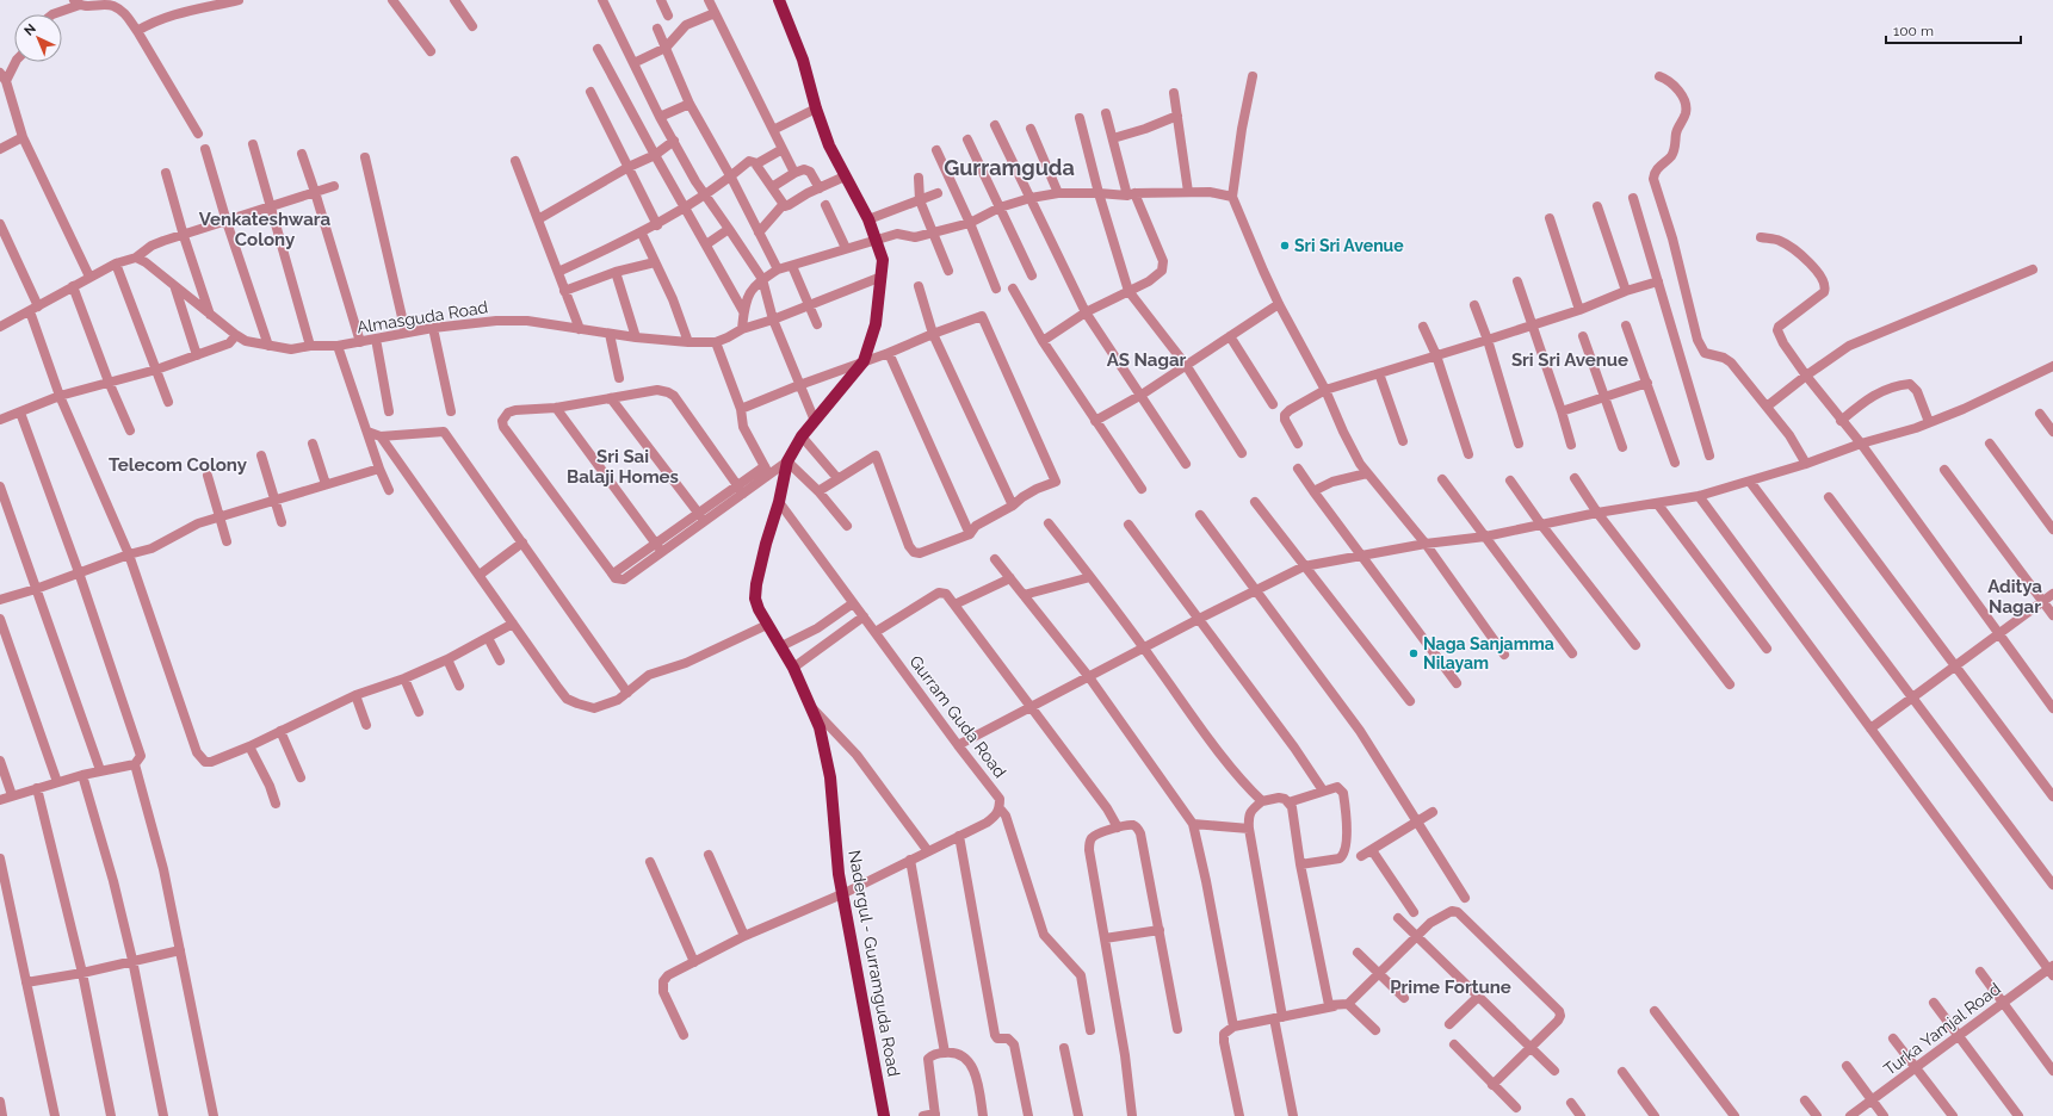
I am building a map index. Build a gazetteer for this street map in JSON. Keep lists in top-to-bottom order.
{
  "streets": {
    "main road": ["Nadergul - Gurramguda Road"],
    "street": ["Almasguda Road", "Gurram Guda Road", "Turka Yamjal Road"]
  },
  "crossings": [
    ["Almasguda Road", "Nadergul - Gurramguda Road"],
    ["Gurram Guda Road", "Nadergul - Gurramguda Road"]
  ],
  "districts": [
    "Gurramguda",
    "Venkateshwara Colony",
    "AS Nagar",
    "Sri Sri Avenue",
    "Sri Sai Balaji Homes",
    "Telecom Colony",
    "Aditya Nagar",
    "Prime Fortune"
  ],
  "places": ["Sri Sri Avenue", "Naga Sanjamma Nilayam"],
  "scale_bar": "100 m",
  "north": "top left"
}
